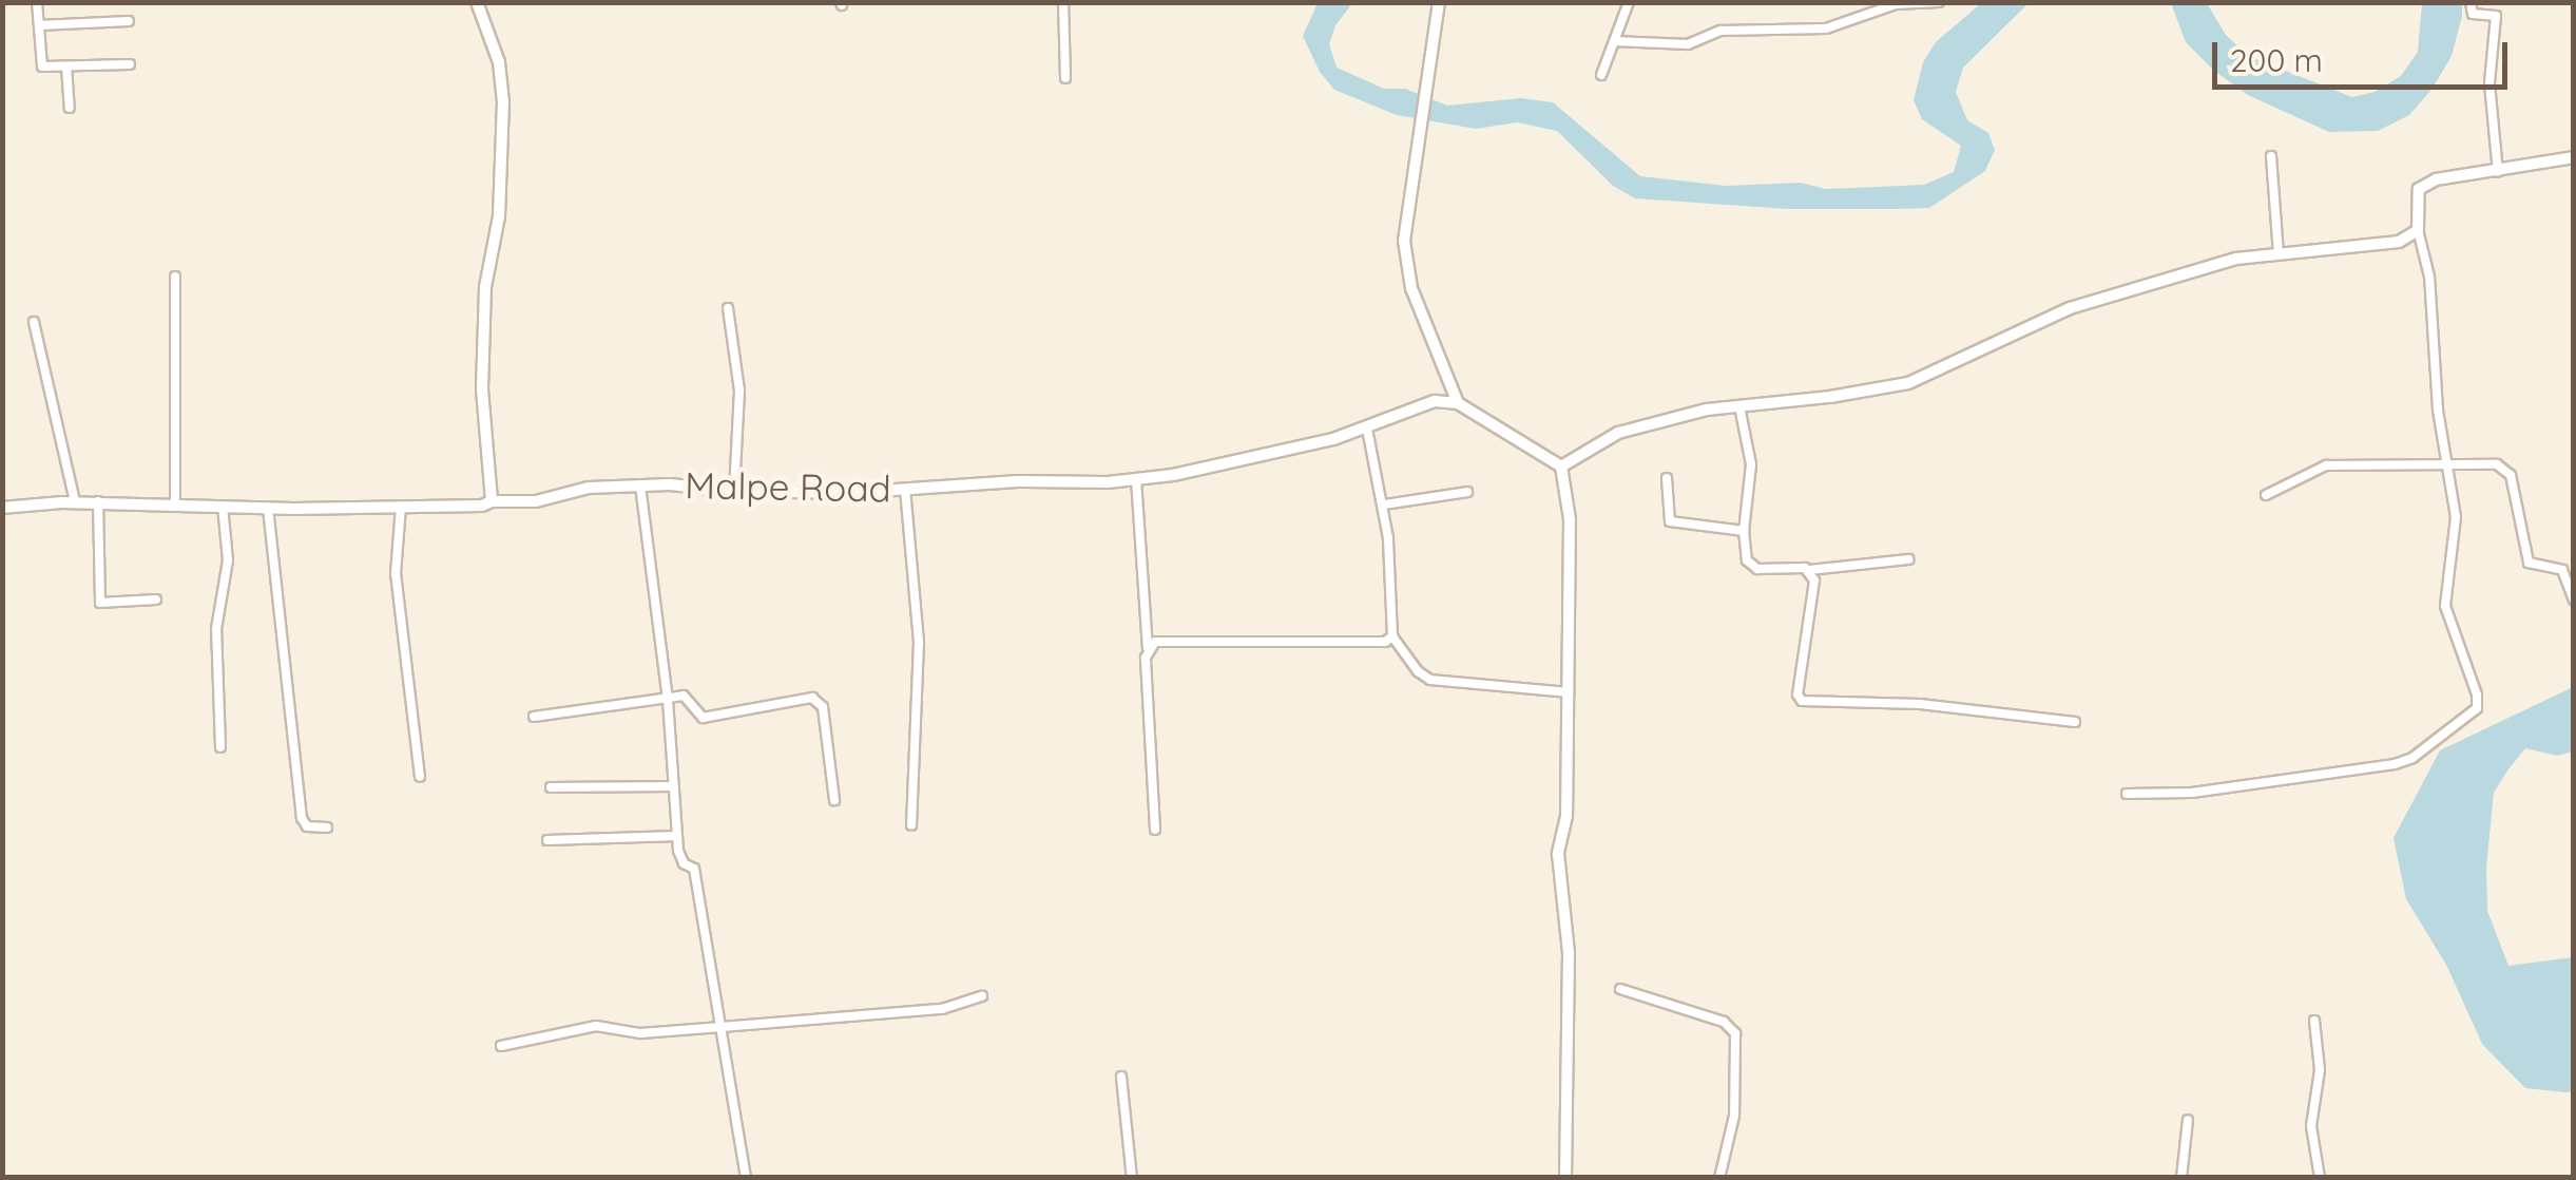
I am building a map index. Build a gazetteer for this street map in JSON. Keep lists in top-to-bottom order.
{
  "streets": {
    "street": ["Malpe Road"]
  },
  "scale_bar": "200 m"
}
